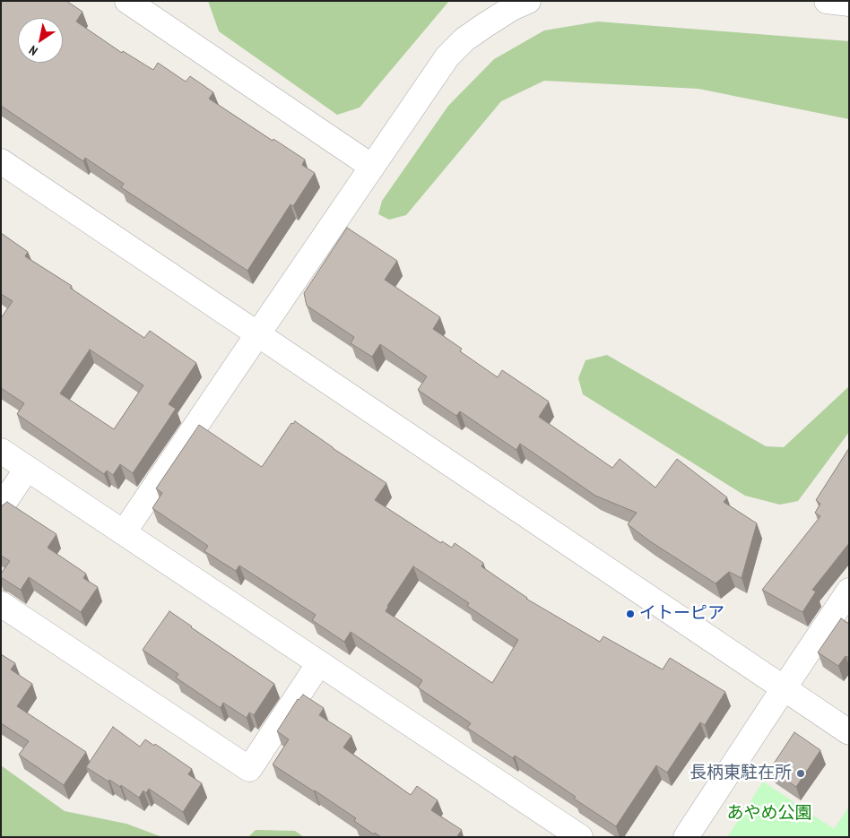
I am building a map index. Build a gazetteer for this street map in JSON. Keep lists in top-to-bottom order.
{
  "parks": ["あやめ公園"],
  "places": ["イトーピア", "長柄東駐在所"],
  "north": "bottom left"
}
